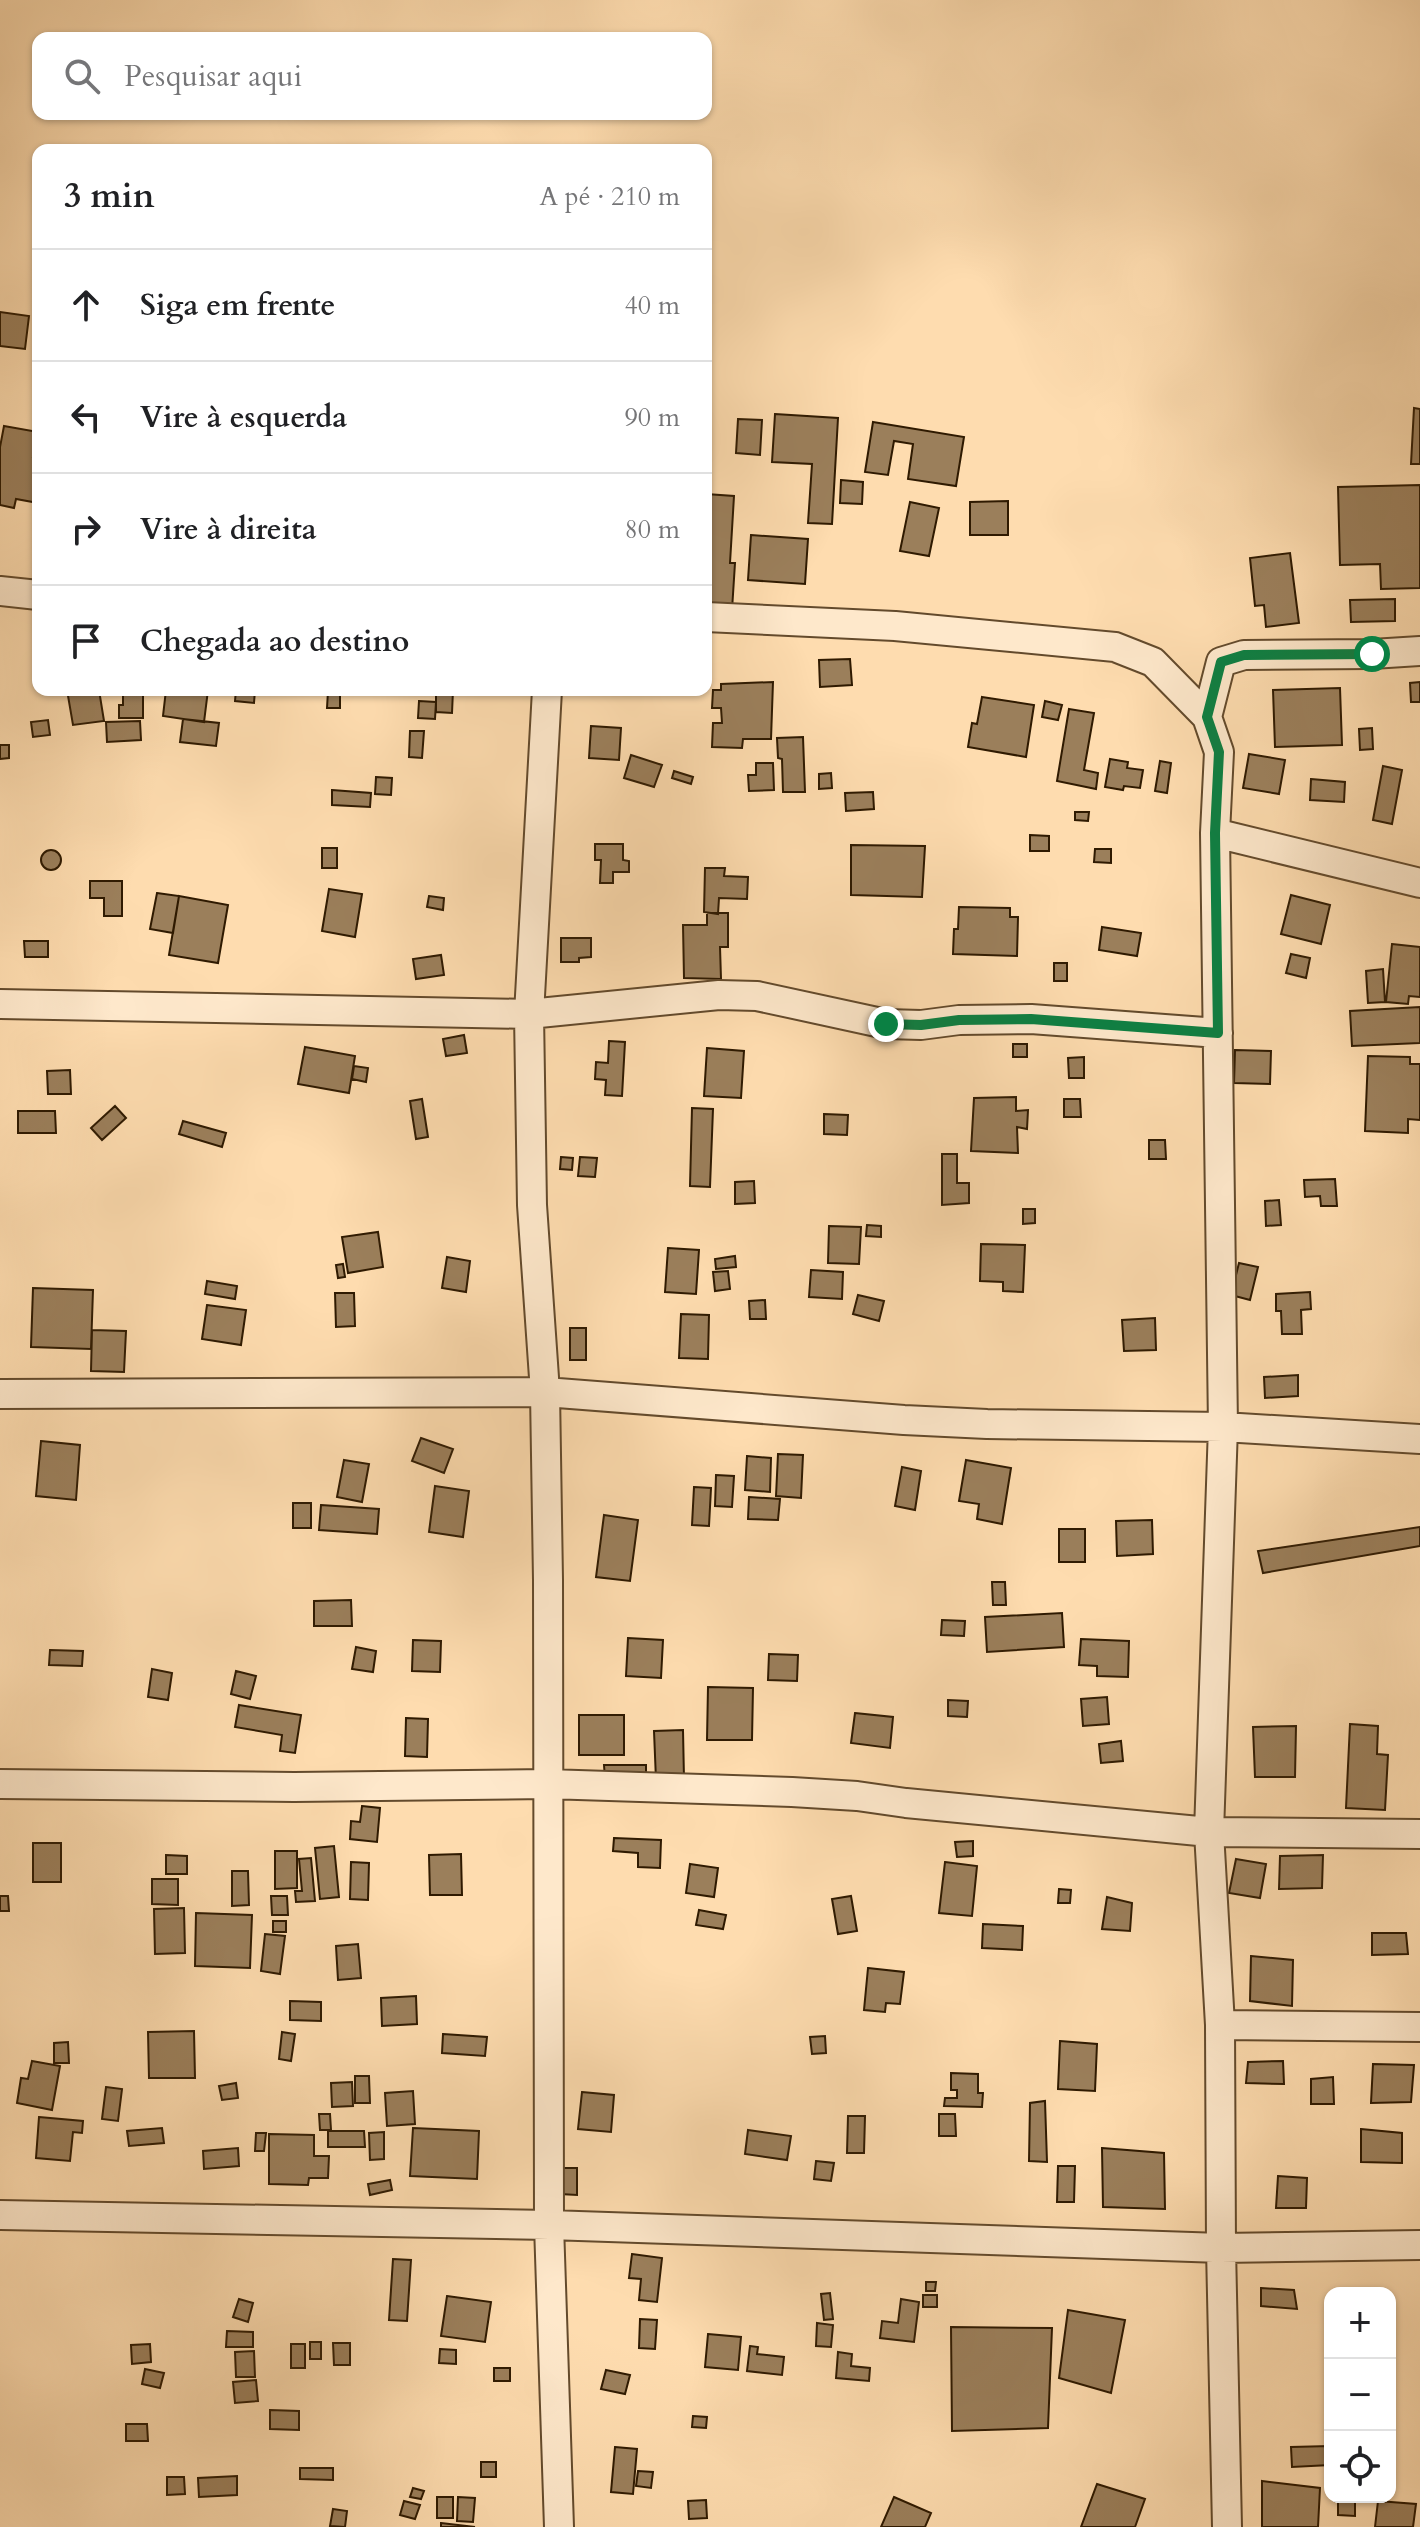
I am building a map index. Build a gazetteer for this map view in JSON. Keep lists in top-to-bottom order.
{
  "page": {
    "search": "Pesquisar aqui",
    "heading": ["3 min", "A pé · 210 m"],
    "list": [
      ["Siga em frente", "40 m"],
      ["Vire à esquerda", "90 m"],
      ["Vire à direita", "80 m"],
      "Chegada ao destino"
    ],
    "map_buttons": ["+", "−"]
  }
}
